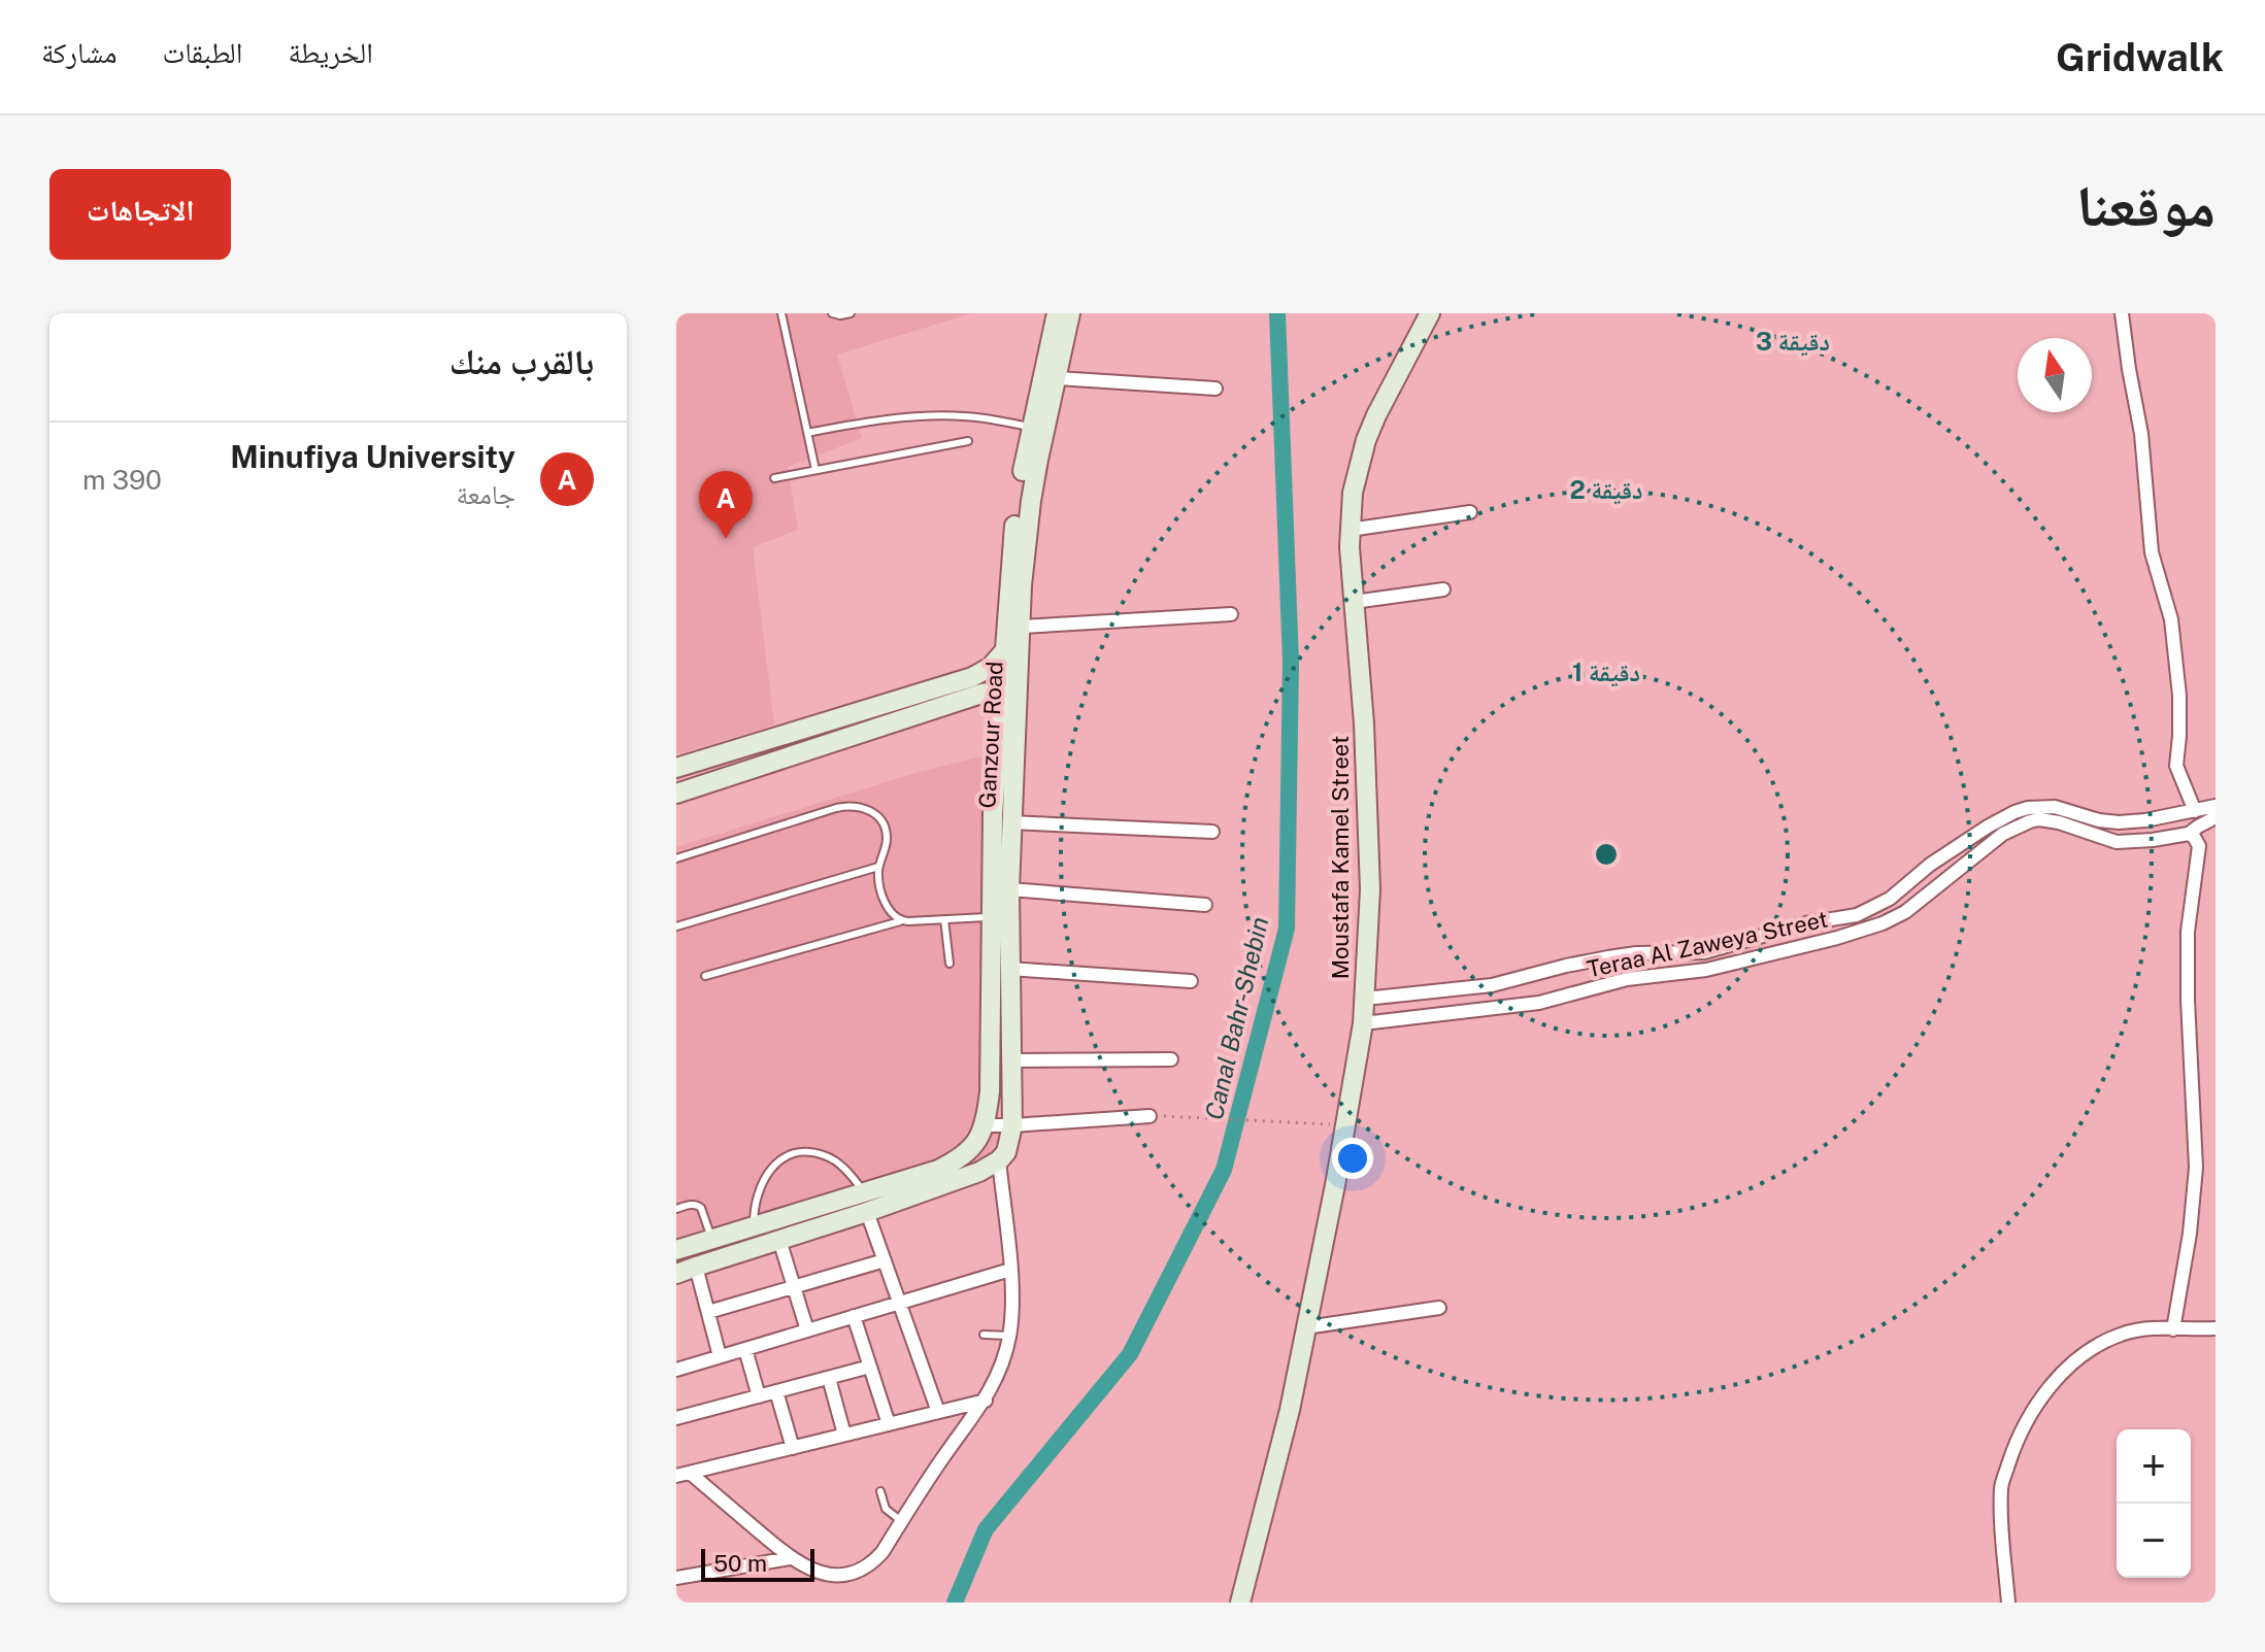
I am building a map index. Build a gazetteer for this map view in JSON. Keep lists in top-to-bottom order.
{
  "streets": {
    "main road": ["Ganzour Road", "Moustafa Kamel Street"],
    "street": ["Teraa Al Zaweya Street"]
  },
  "crossings": [
    ["Moustafa Kamel Street", "Teraa Al Zaweya Street"]
  ],
  "water": ["Canal Bahr-Shebin"],
  "scale_bar": "50 m",
  "north": "top",
  "page": {
    "header": "Gridwalk",
    "nav": ["الخريطة", "الطبقات", "مشاركة"],
    "title": "موقعنا",
    "buttons": "الاتجاهات",
    "heading": "بالقرب منك",
    "list": [
      {
        "mark": "A",
        "name": "Minufiya University",
        "note": "جامعة",
        "value": "390 m"
      }
    ],
    "pins": "A",
    "map_buttons": ["+", "−"],
    "scale": "50 m"
  },
  "rings": ["3 دقيقة", "2 دقيقة", "1 دقيقة"]
}
